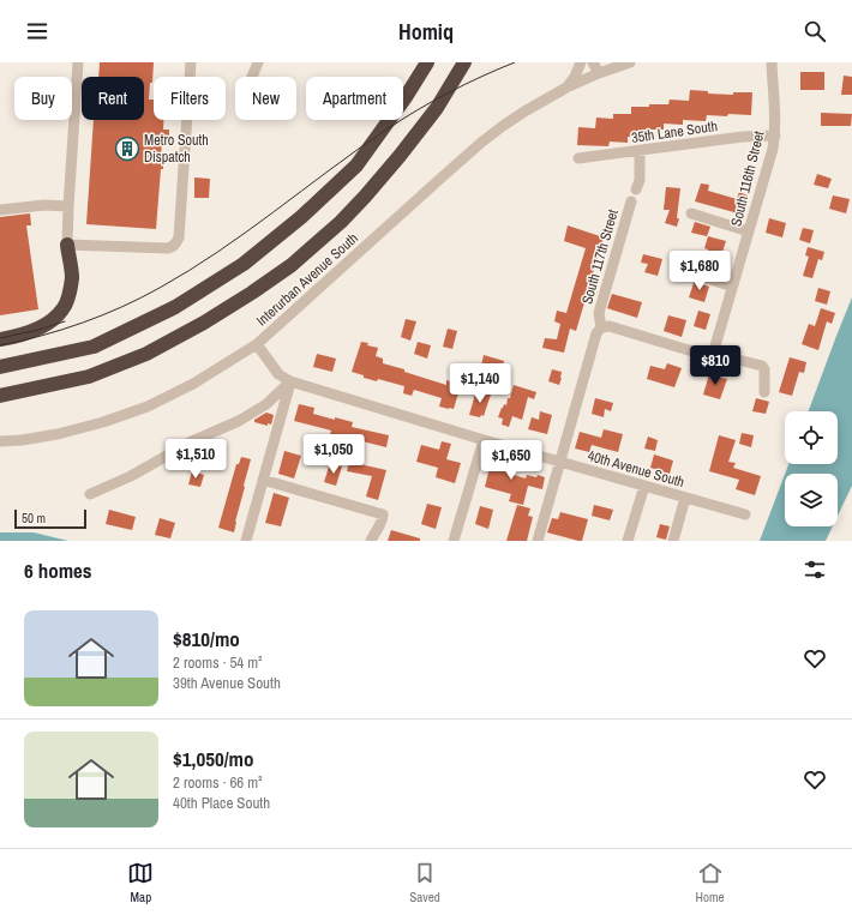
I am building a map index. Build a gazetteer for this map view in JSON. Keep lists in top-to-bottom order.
{
  "streets": {
    "street": [
      "35th Lane South",
      "South 116th Street",
      "South 117th Street",
      "Interurban Avenue South",
      "40th Avenue South"
    ]
  },
  "crossings": [
    ["35th Lane South", "South 116th Street"],
    ["South 117th Street", "40th Avenue South"],
    ["Interurban Avenue South", "40th Avenue South"]
  ],
  "places": {
    "building": ["Metro South Dispatch"]
  },
  "scale_bar": "50 m",
  "page": {
    "header": "Homiq",
    "chip": [
      "Buy",
      "Rent",
      "Filters",
      "New",
      "Apartment"
    ],
    "price": [
      "$1,680",
      "$810",
      "$1,140",
      "$1,050",
      "$1,510",
      "$1,650"
    ],
    "scale": "50 m",
    "heading": "6 homes",
    "list": [
      {
        "name": "$810/mo",
        "note": "2 rooms · 54 m² · 39th Avenue South"
      },
      {
        "name": "$1,050/mo",
        "note": "2 rooms · 66 m² · 40th Place South"
      }
    ],
    "tabs": ["Map", "Saved", "Home"]
  }
}
